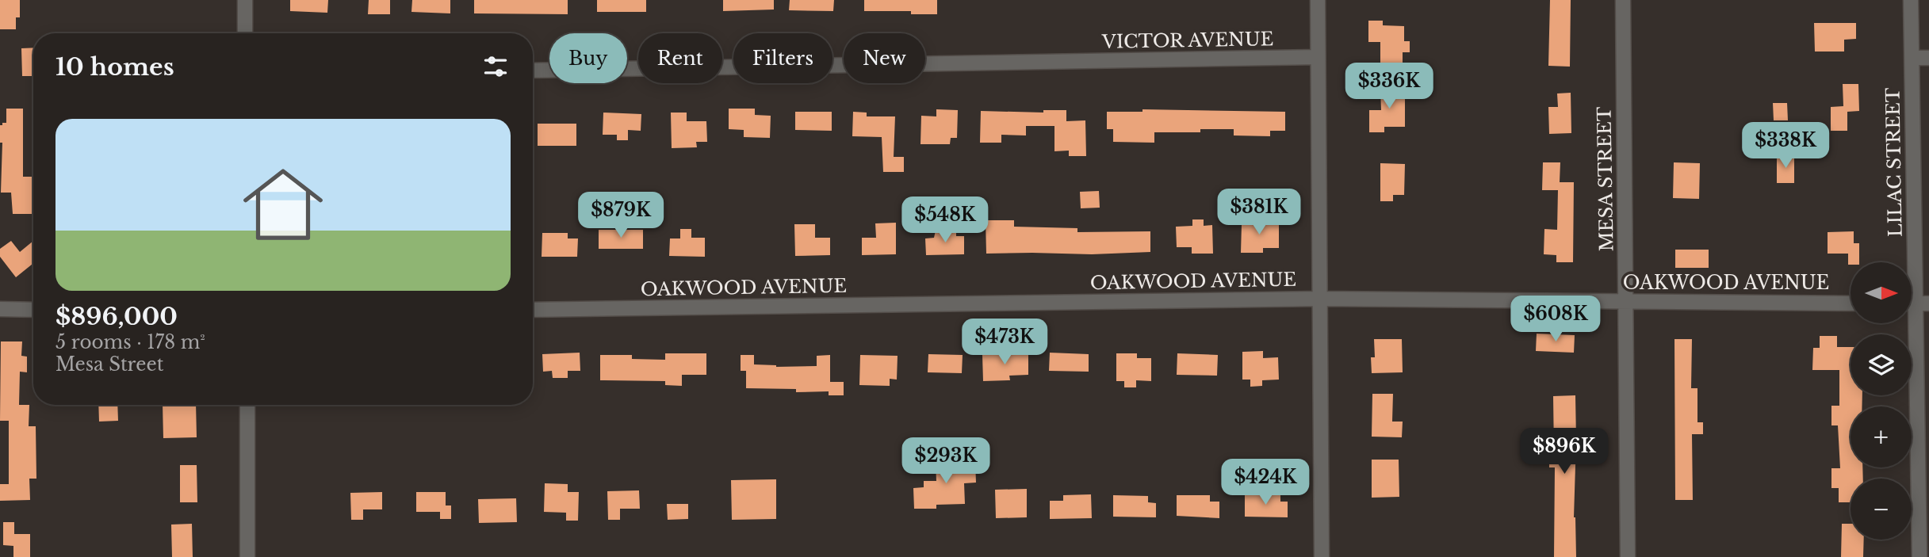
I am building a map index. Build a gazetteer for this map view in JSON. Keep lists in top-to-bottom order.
{
  "streets": {
    "street": [
      "VICTOR AVENUE",
      "LILAC STREET",
      "MESA STREET",
      "OAKWOOD AVENUE"
    ]
  },
  "crossings": [
    ["MESA STREET", "OAKWOOD AVENUE"]
  ],
  "north": "right",
  "page": {
    "chip": [
      "Buy",
      "Rent",
      "Filters",
      "New"
    ],
    "heading": "10 homes",
    "price": [
      "$336K",
      "$338K",
      "$381K",
      "$879K",
      "$548K",
      "$608K",
      "$473K",
      "$896K",
      "$293K",
      "$424K"
    ],
    "list": [
      {
        "name": "$896,000",
        "note": "5 rooms · 178 m² · Mesa Street"
      }
    ],
    "map_buttons": ["+", "−"]
  }
}
